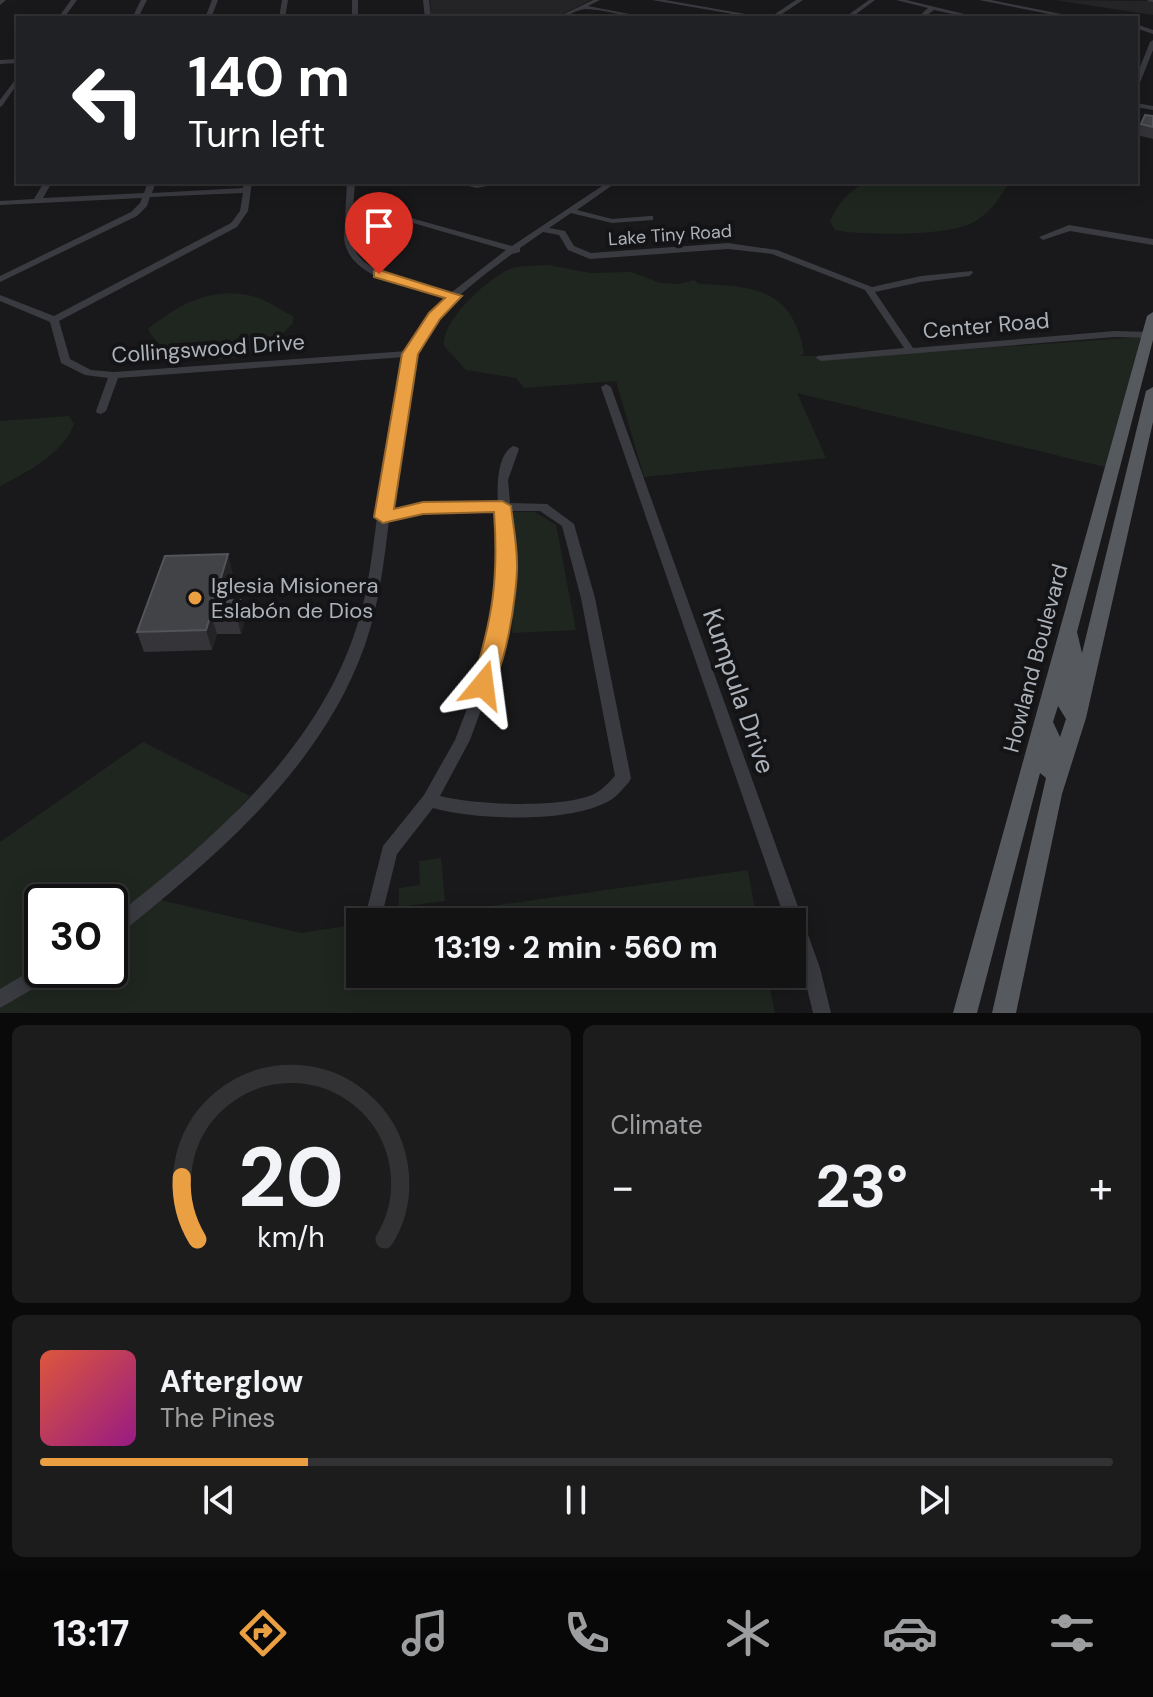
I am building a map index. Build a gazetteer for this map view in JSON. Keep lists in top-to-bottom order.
{
  "streets": {
    "main road": ["Howland Boulevard"],
    "street": [
      "Lake Tiny Road",
      "Center Road",
      "Collingswood Drive",
      "Kumpula Drive"
    ]
  },
  "crossings": [
    ["Center Road", "Howland Boulevard"]
  ],
  "places": ["Iglesia Misionera Eslabón de Dios"],
  "page": {
    "turn": ["140 m", "Turn left"],
    "limit": "30",
    "trip": "13:19 · 2 min · 560 m",
    "tile": "Climate",
    "heat": ["−", "23°", "+"],
    "song": ["Afterglow", "The Pines"],
    "tabs": "13:17",
    "gauge": ["20", "km/h"]
  }
}
